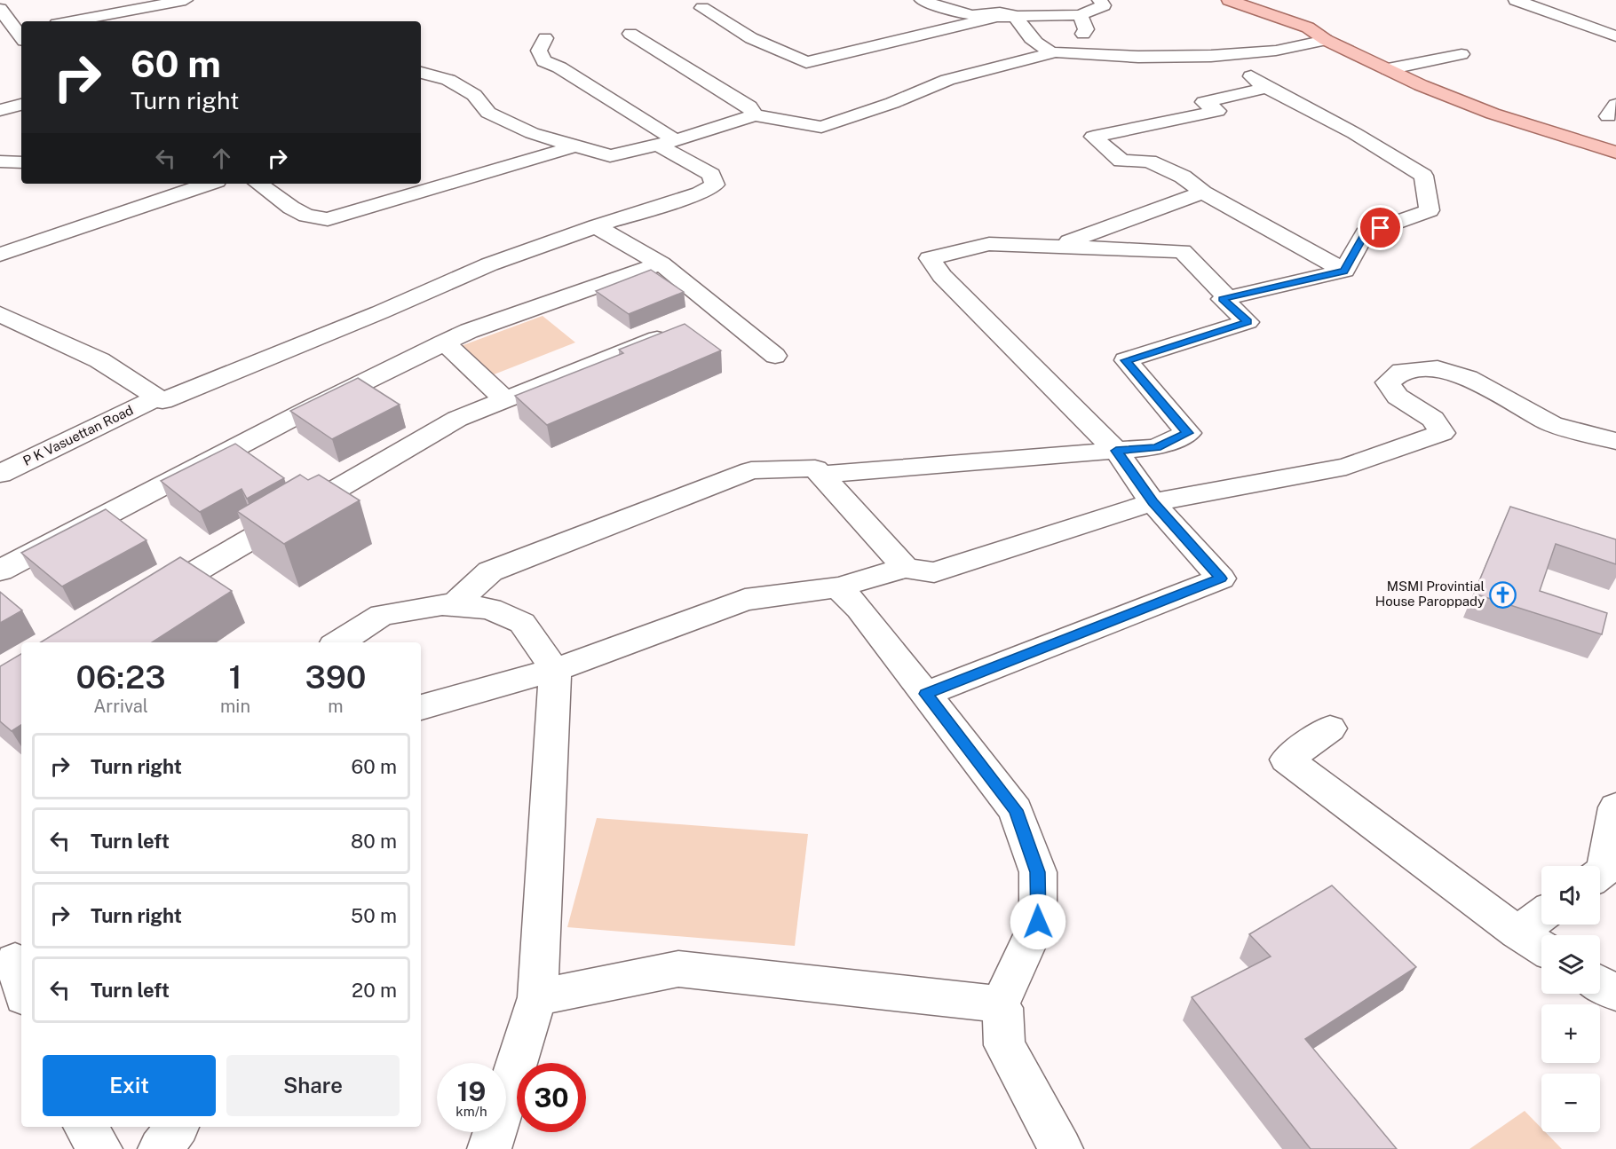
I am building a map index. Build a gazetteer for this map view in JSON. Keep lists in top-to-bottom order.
{
  "streets": {
    "street": ["P K Vasuettan Road"]
  },
  "places": {
    "church": ["MSMI Provintial House Paroppady"]
  },
  "page": {
    "turn": ["60 m", "Turn right"],
    "eta": [
      "06:23",
      "Arrival",
      "1",
      "min",
      "390",
      "m"
    ],
    "list": [
      {
        "name": "Turn right",
        "value": "60 m"
      },
      {
        "name": "Turn left",
        "value": "80 m"
      },
      {
        "name": "Turn right",
        "value": "50 m"
      },
      {
        "name": "Turn left",
        "value": "20 m"
      }
    ],
    "map_buttons": ["+", "−"],
    "buttons": ["Exit", "Share"],
    "speed": "19 km/h",
    "limit": "30"
  }
}
